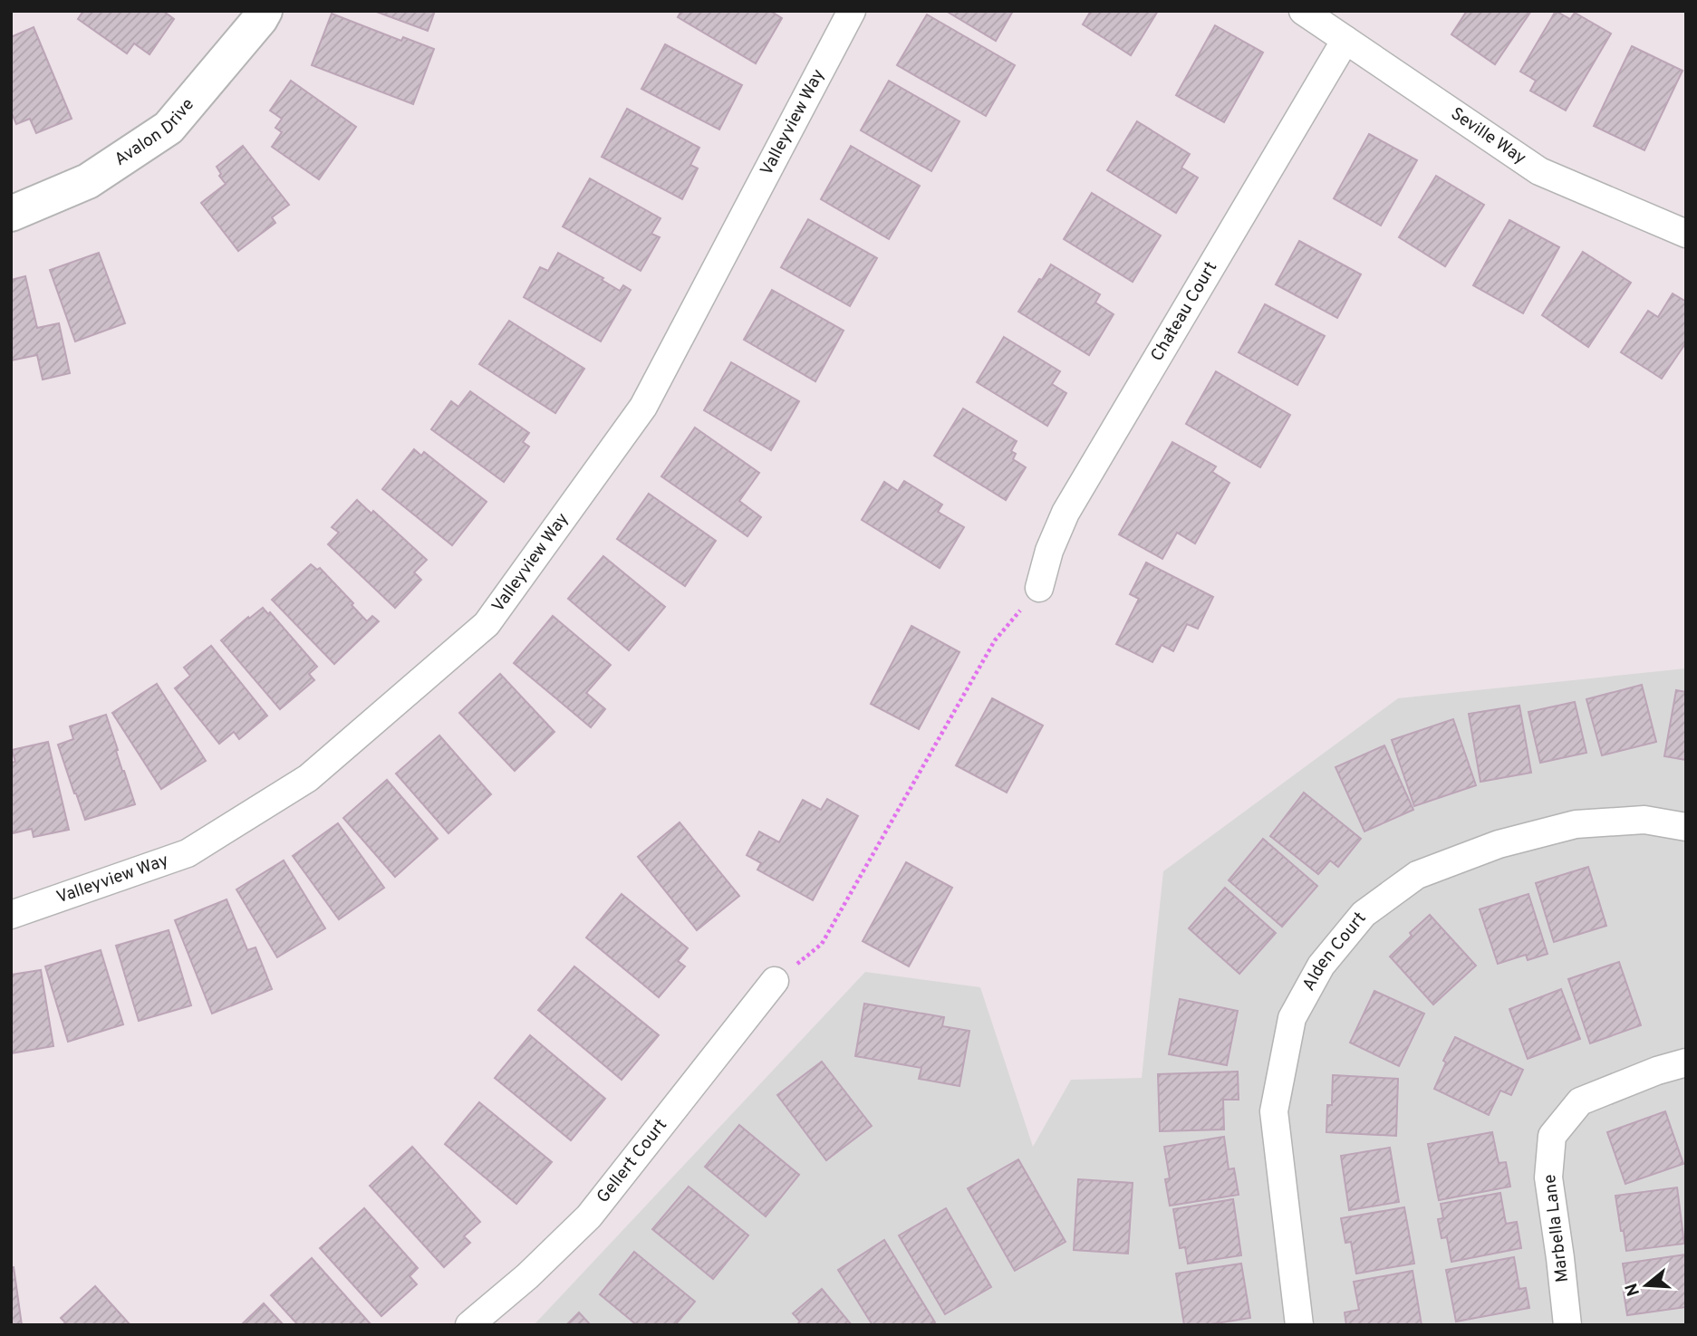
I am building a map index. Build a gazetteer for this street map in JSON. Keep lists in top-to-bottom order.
{
  "streets": {
    "street": [
      "Valleyview Way",
      "Avalon Drive",
      "Seville Way",
      "Chateau Court",
      "Alden Court",
      "Gellert Court",
      "Marbella Lane"
    ]
  },
  "crossings": [
    ["Seville Way", "Chateau Court"]
  ],
  "north": "left"
}
